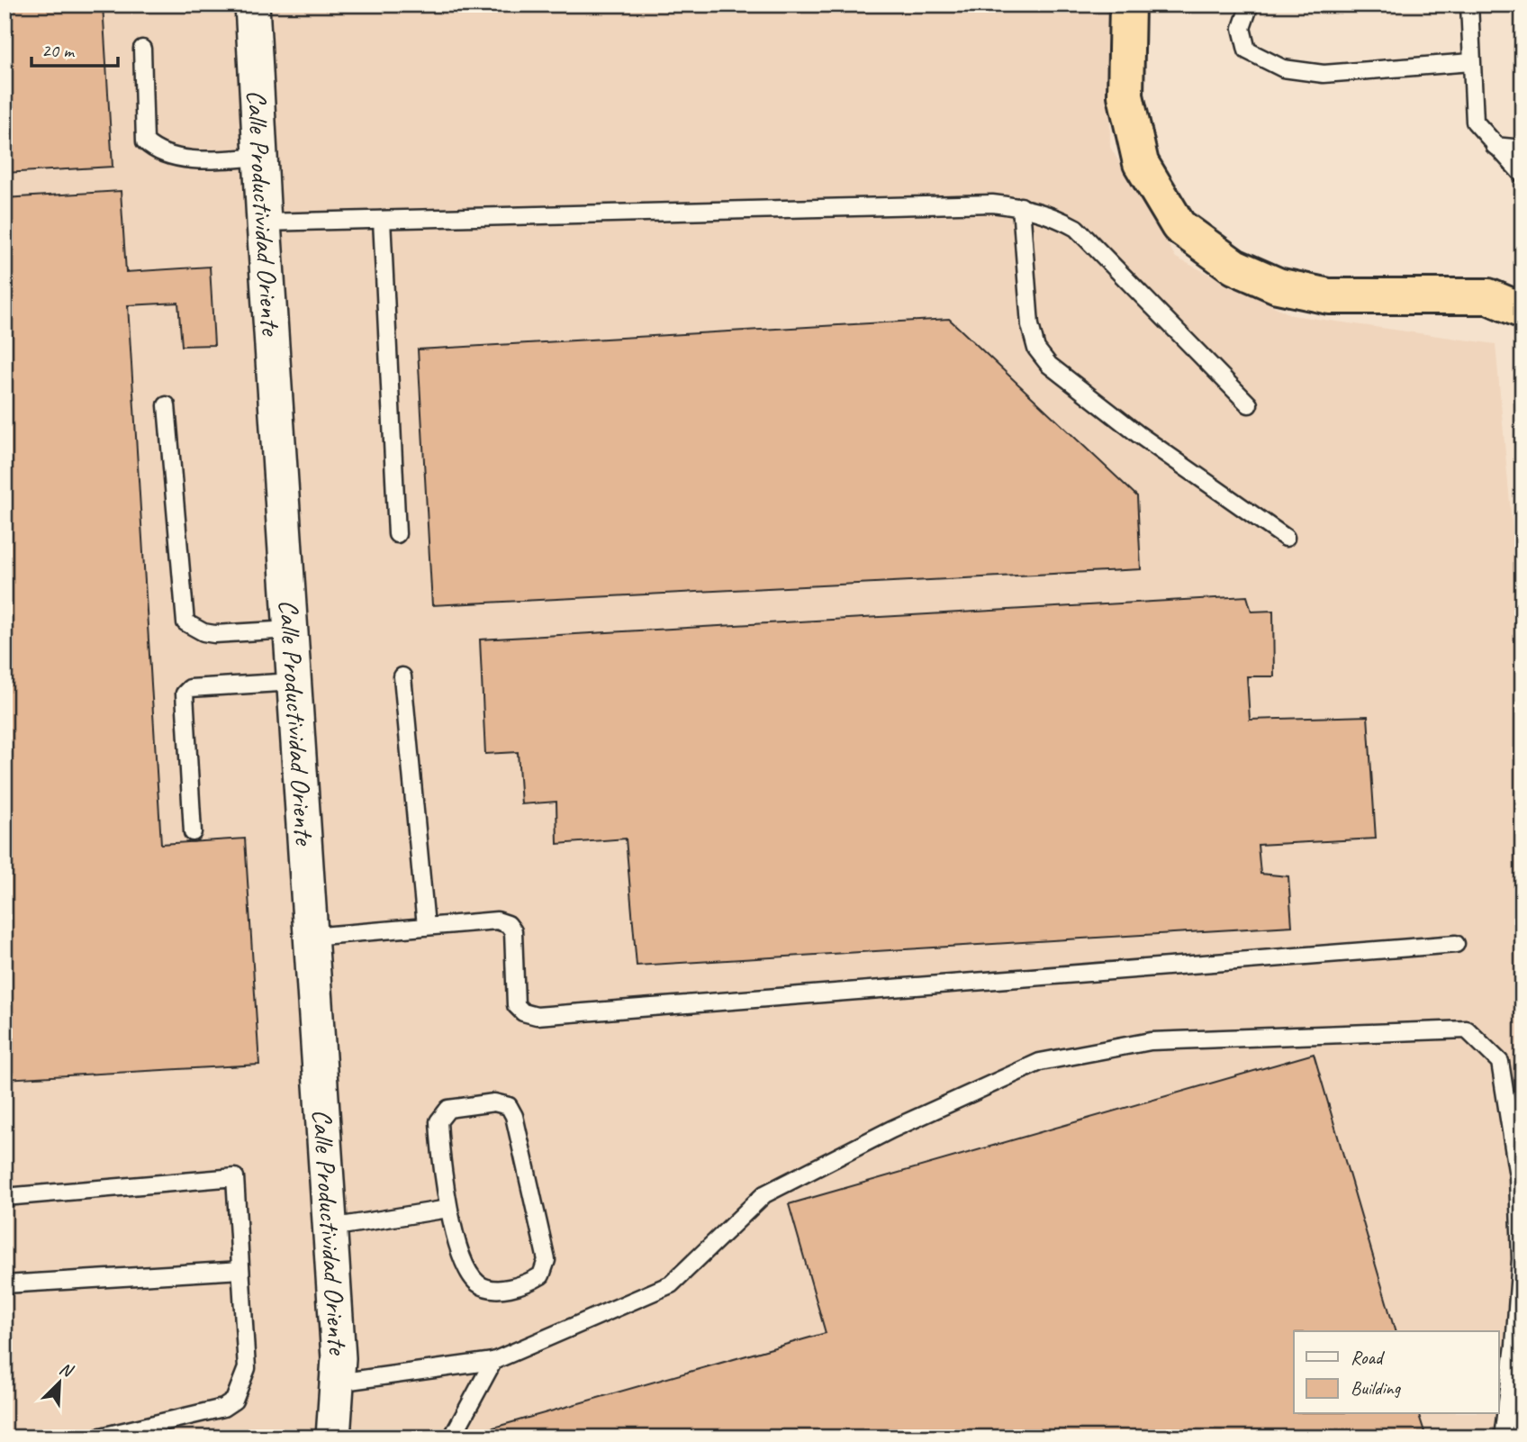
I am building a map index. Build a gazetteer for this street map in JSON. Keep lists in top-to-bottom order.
{
  "streets": {
    "street": ["Calle Productividad Oriente"]
  },
  "legend": ["Road", "Building"],
  "scale_bar": "20 m",
  "north": "top right"
}
